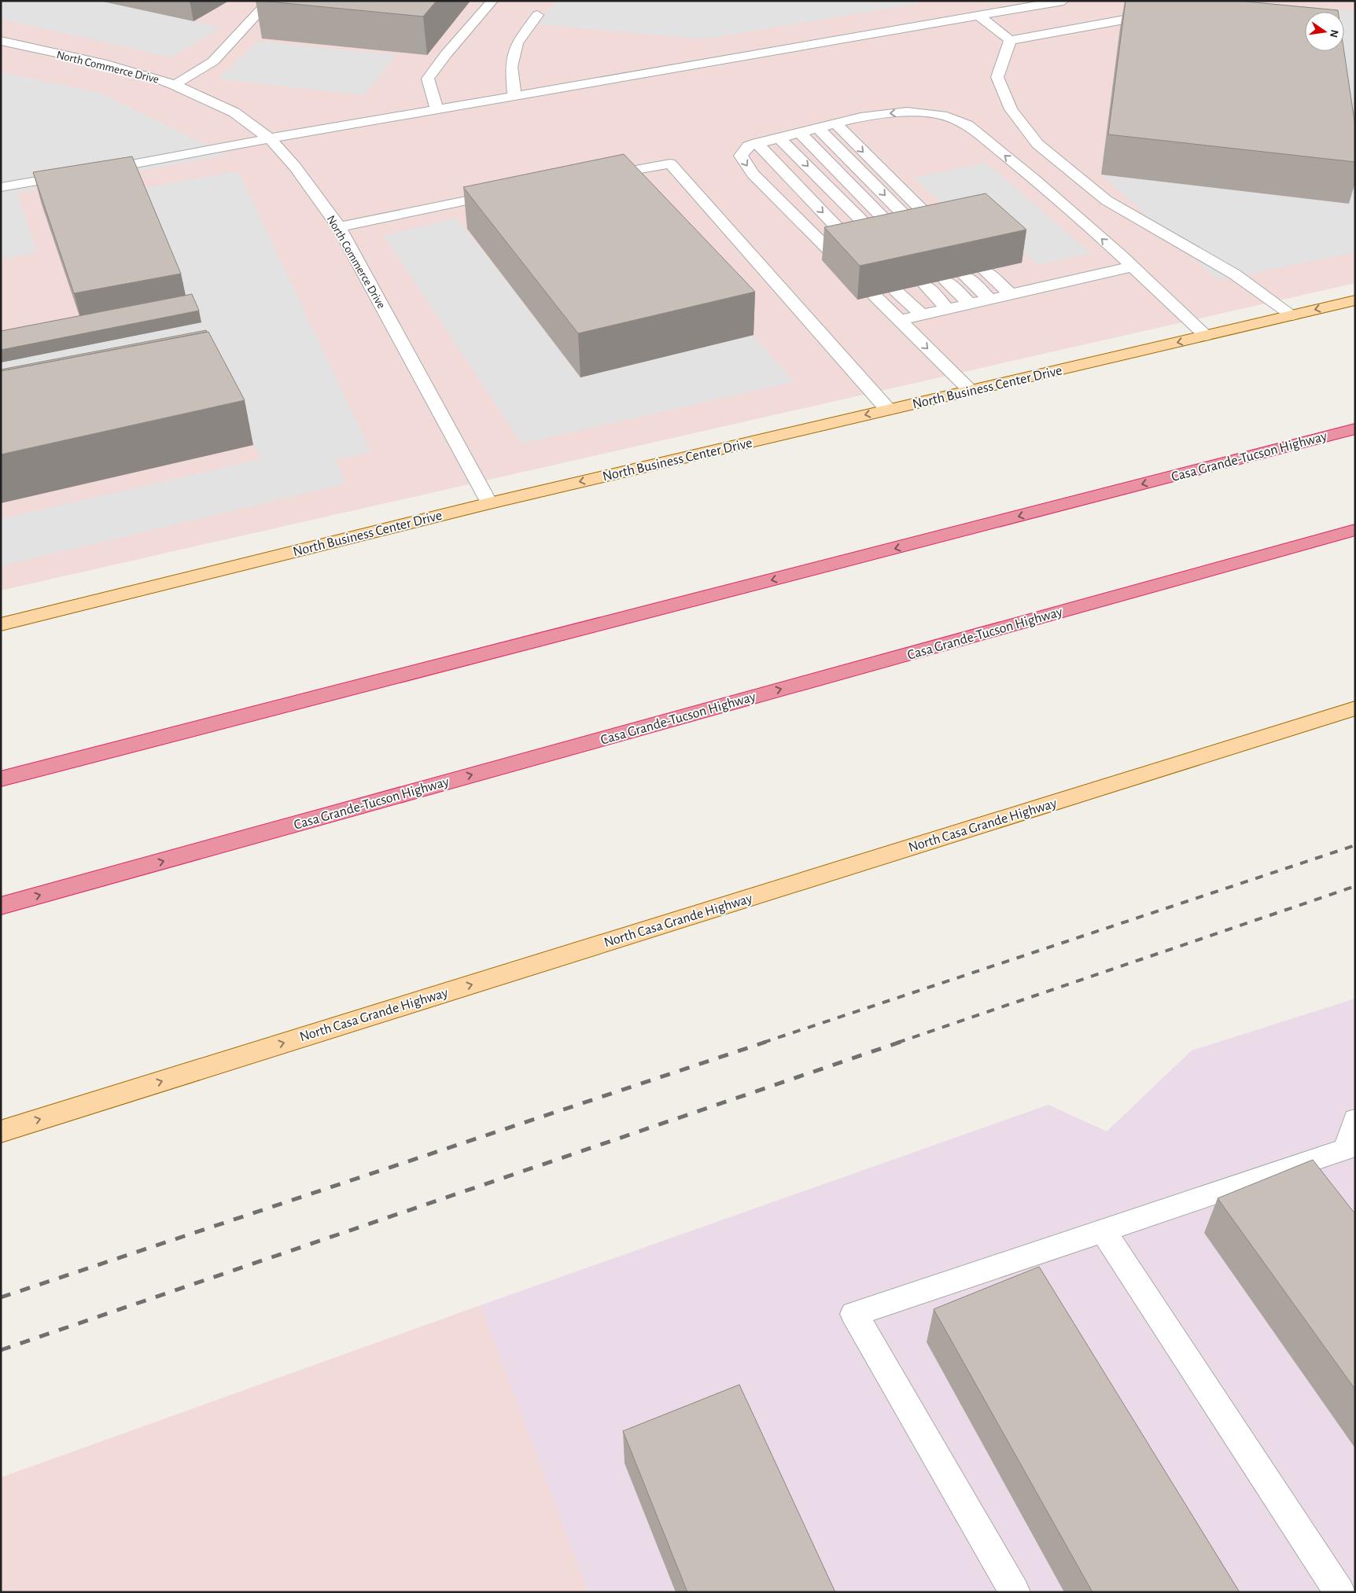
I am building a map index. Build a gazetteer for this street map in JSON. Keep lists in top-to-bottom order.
{
  "streets": {
    "highway": ["Casa Grande-Tucson Highway"],
    "main road": ["North Business Center Drive", "North Casa Grande Highway"],
    "street": ["North Commerce Drive"]
  },
  "crossings": [
    ["North Commerce Drive", "North Business Center Drive"]
  ],
  "one_way": ["North Business Center Drive", "North Casa Grande Highway"],
  "north": "right"
}
